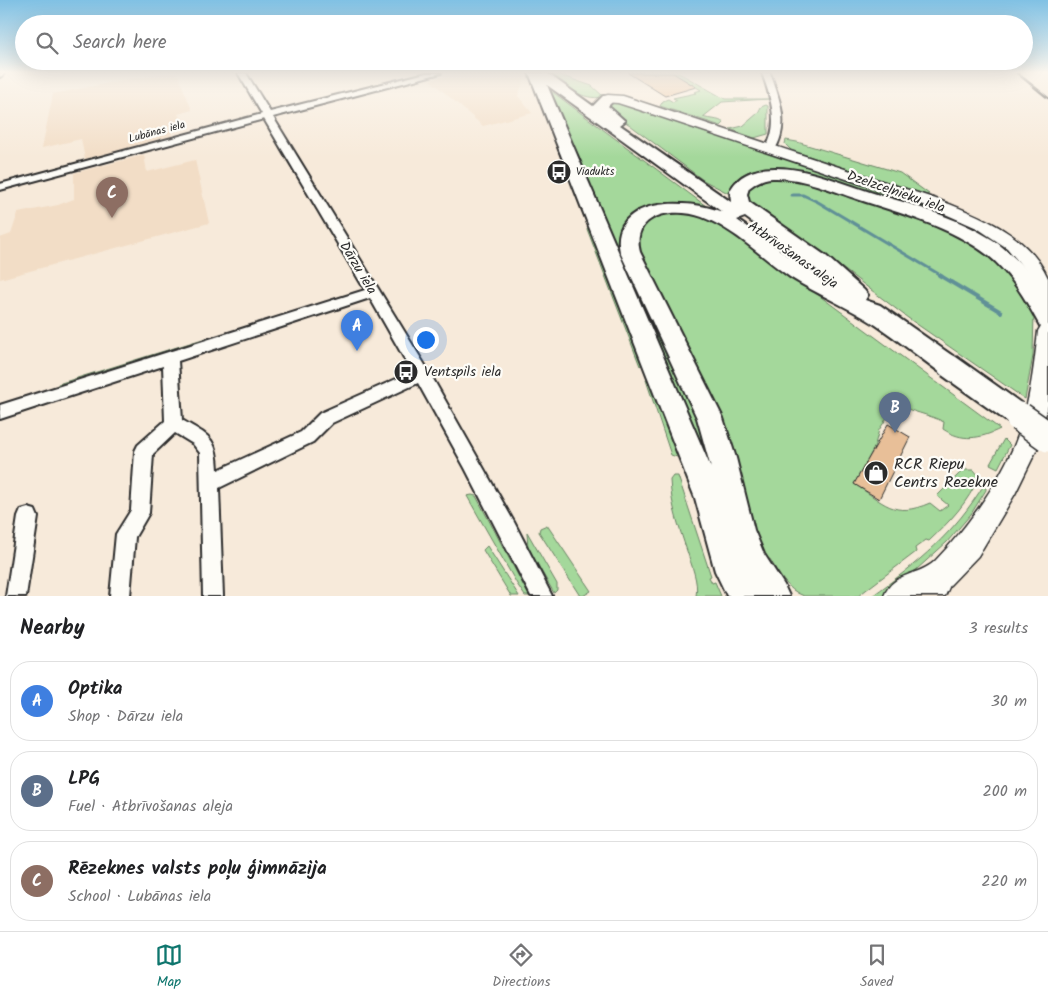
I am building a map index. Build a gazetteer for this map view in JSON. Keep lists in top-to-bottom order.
{
  "streets": {
    "main road": ["Dzelzceļnieku iela", "Atbrīvošanas aleja"],
    "street": ["Lubānas iela", "Dārzu iela"]
  },
  "crossings": [
    ["Lubānas iela", "Dārzu iela"]
  ],
  "places": {
    "bus stop": ["Viadukts", "Ventspils iela"],
    "shop": ["RCR Riepu Centrs Rezekne"]
  },
  "page": {
    "search": "Search here",
    "pins": ["C", "A", "B"],
    "heading": ["Nearby", "3 results"],
    "list": [
      {
        "mark": "A",
        "name": "Optika",
        "note": "Shop · Dārzu iela",
        "value": "30 m"
      },
      {
        "mark": "B",
        "name": "LPG",
        "note": "Fuel · Atbrīvošanas aleja",
        "value": "200 m"
      },
      {
        "mark": "C",
        "name": "Rēzeknes valsts poļu ģimnāzija",
        "note": "School · Lubānas iela",
        "value": "220 m"
      }
    ],
    "nav": ["Map", "Directions", "Saved"]
  }
}
